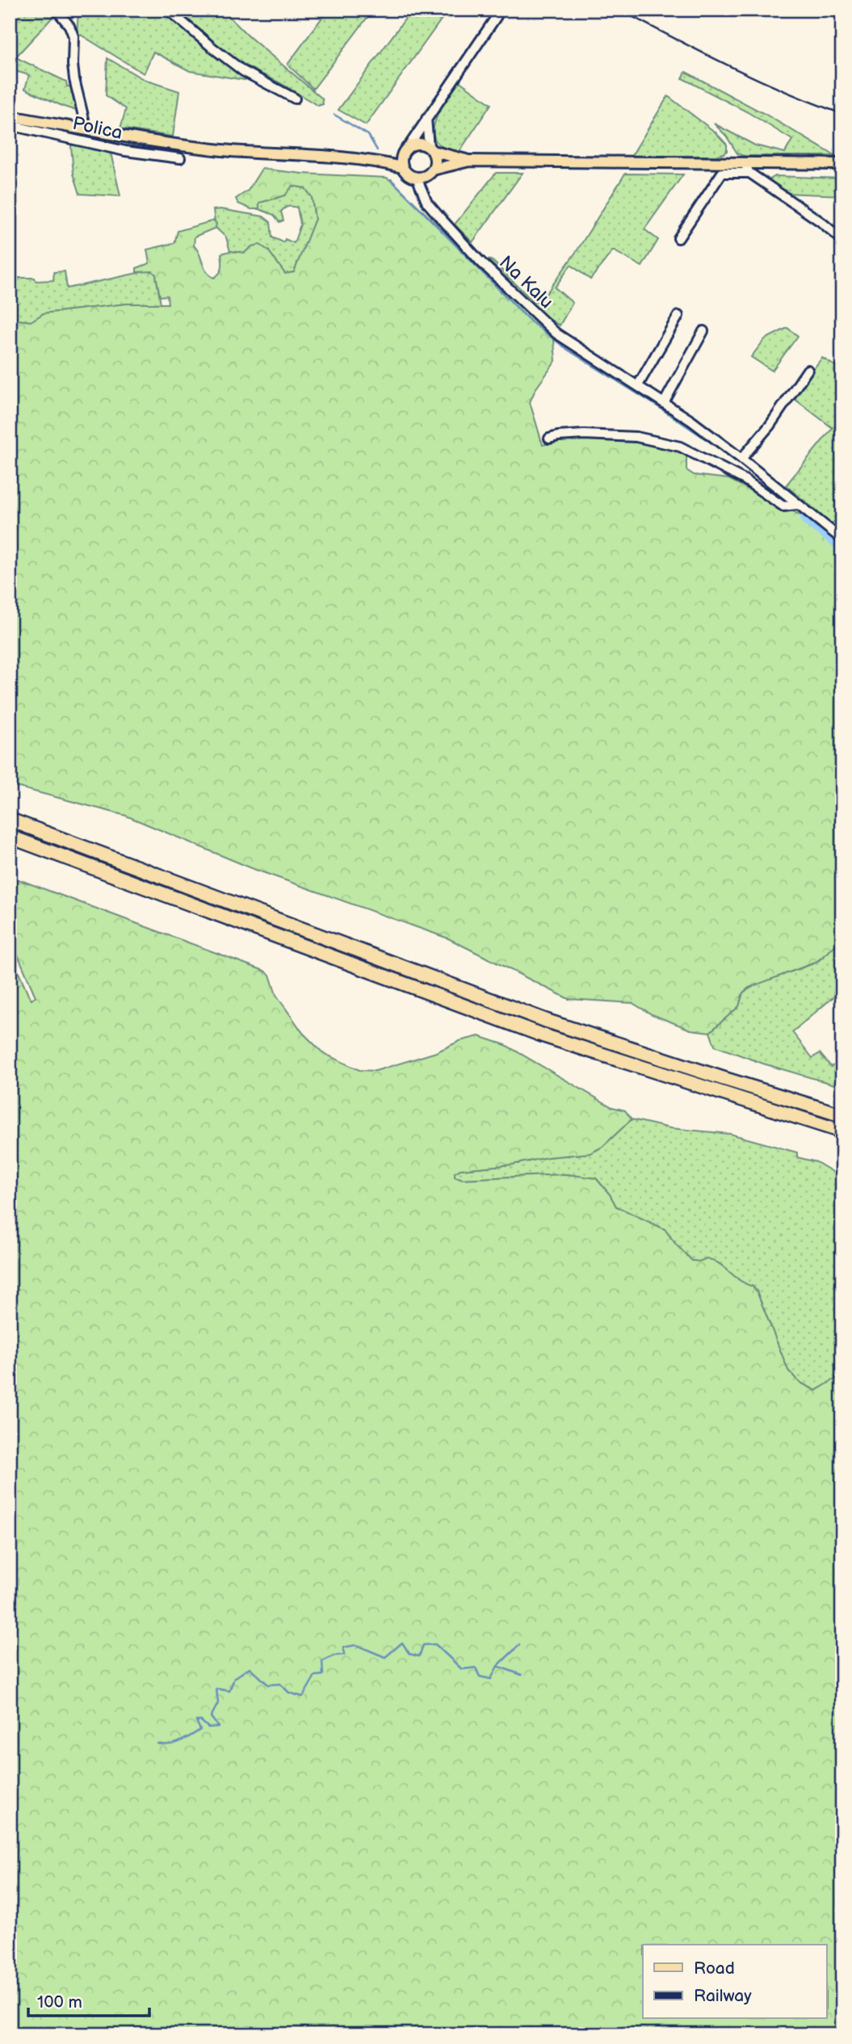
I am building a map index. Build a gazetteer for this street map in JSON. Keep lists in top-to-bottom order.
{
  "streets": {
    "street": ["Polica", "Na Kalu"]
  },
  "legend": ["Road", "Railway"],
  "scale_bar": "100 m"
}
